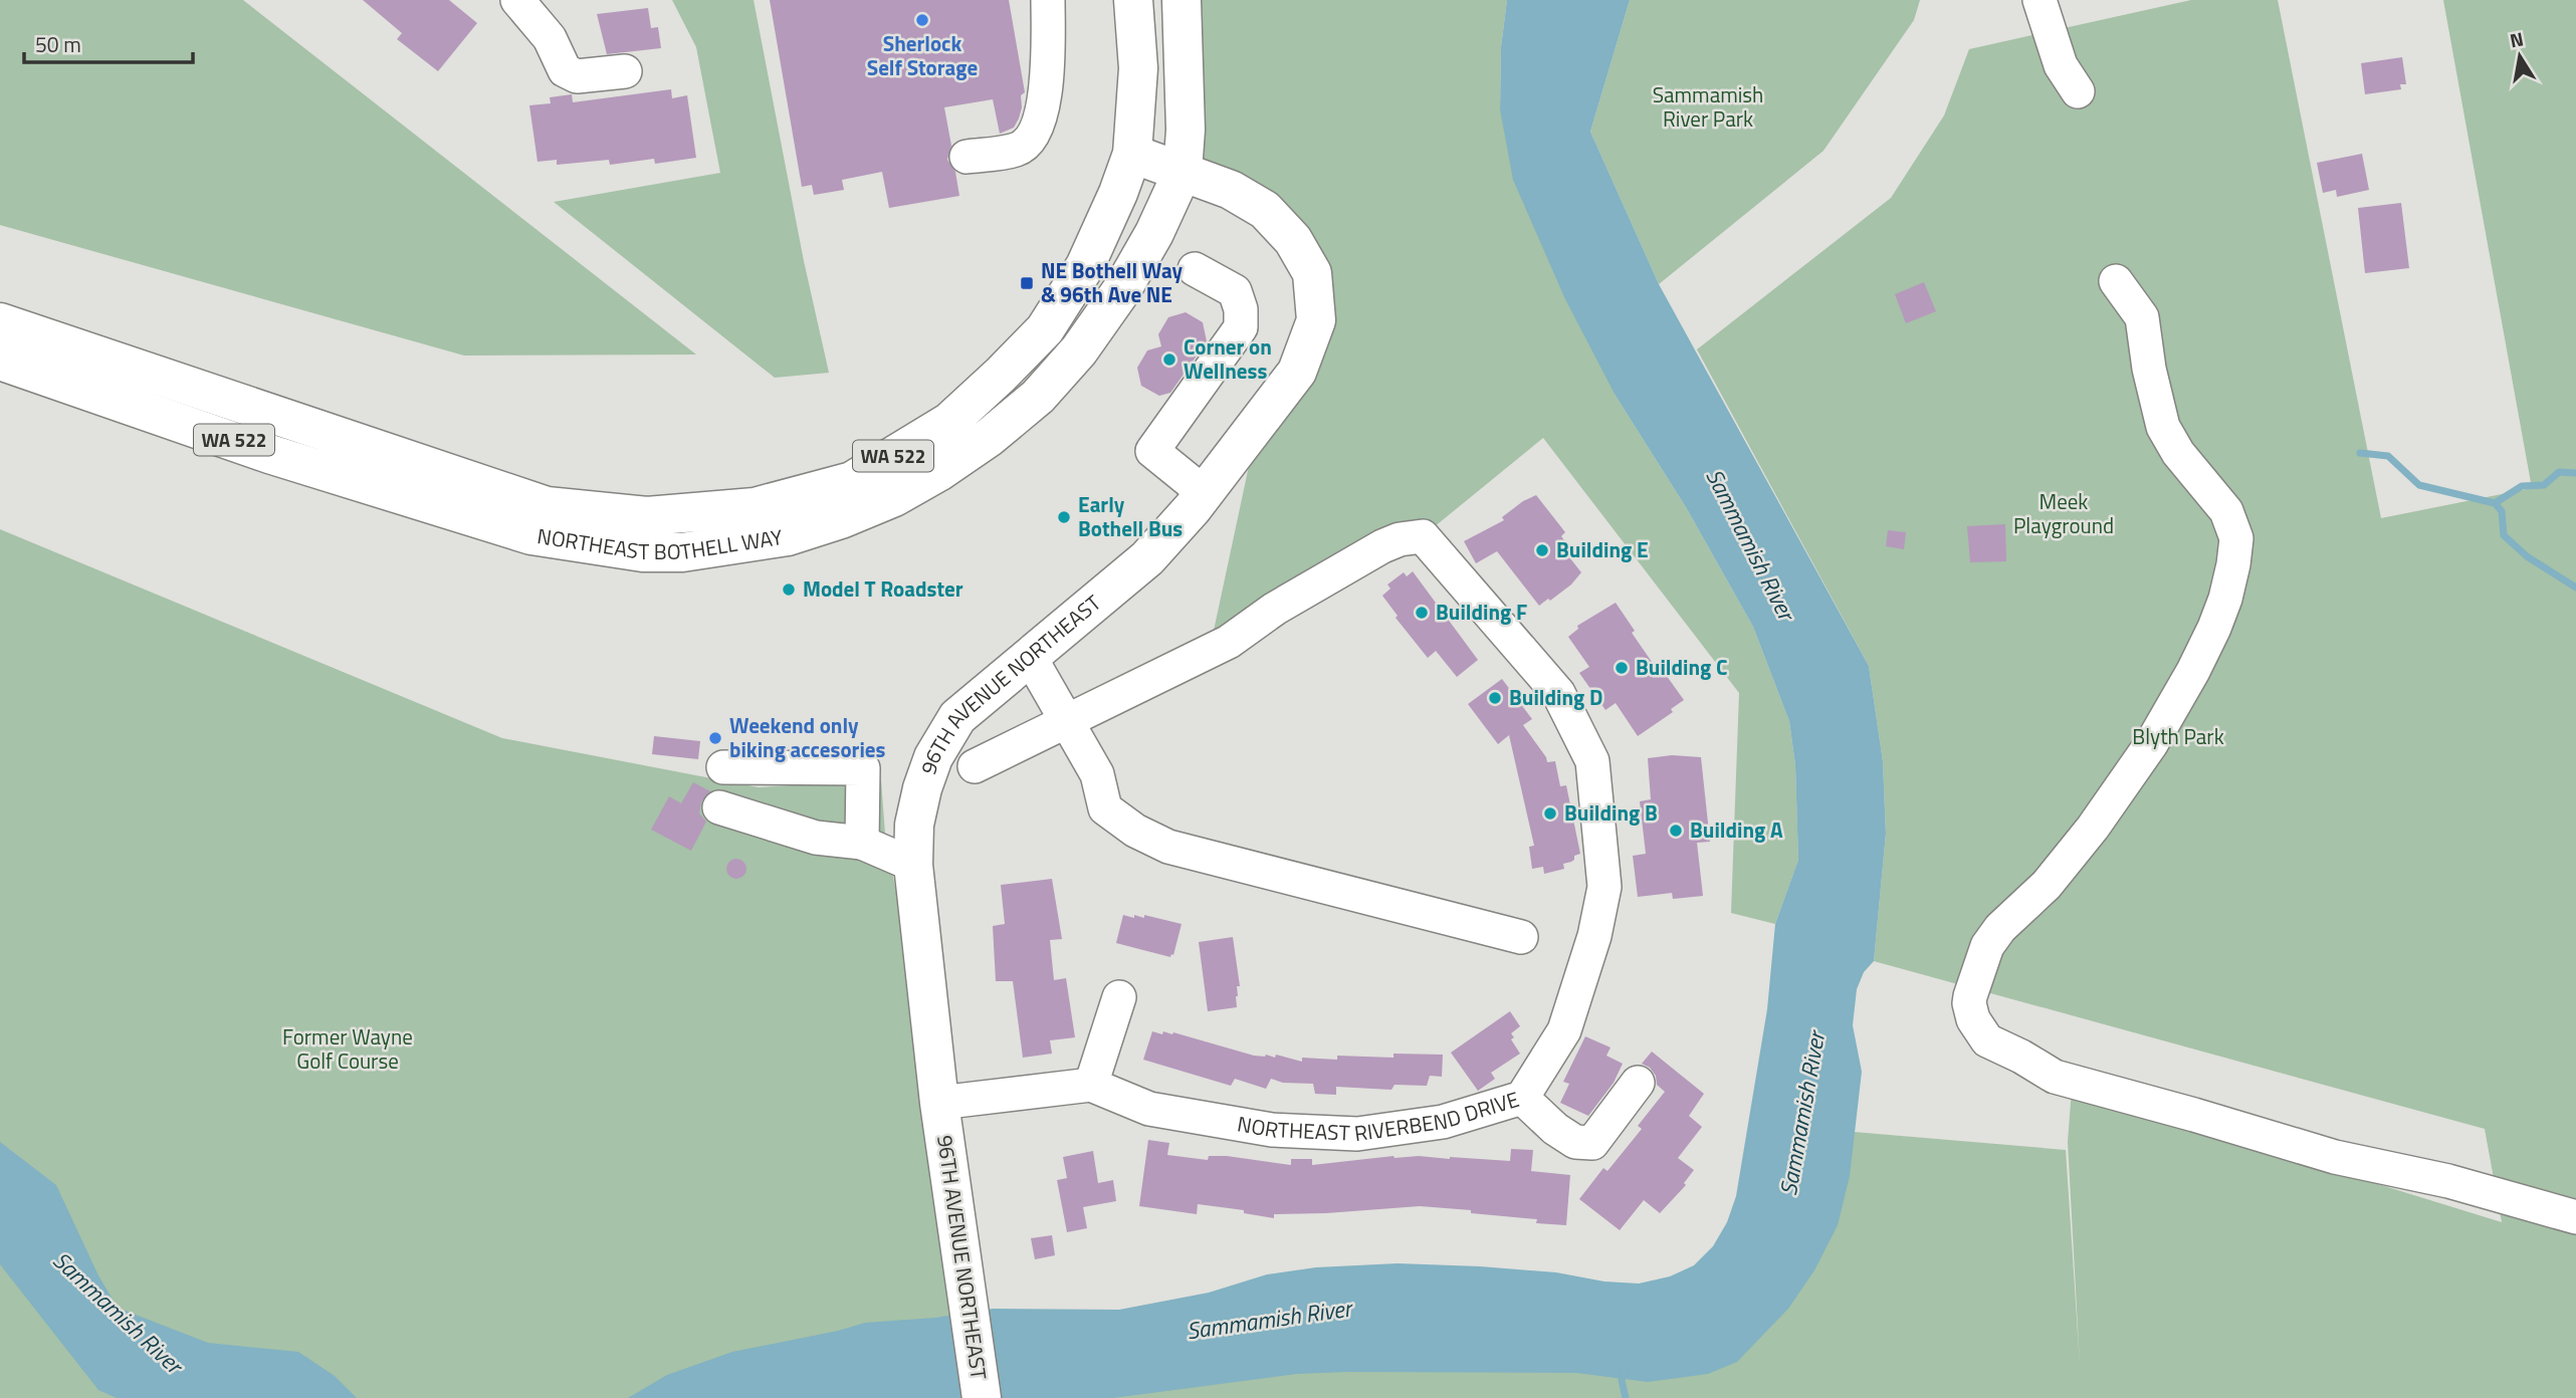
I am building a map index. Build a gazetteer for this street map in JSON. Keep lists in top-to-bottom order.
{
  "streets": {
    "main road": ["WA 522", "NORTHEAST BOTHELL WAY", "96TH AVENUE NORTHEAST"],
    "street": ["NORTHEAST RIVERBEND DRIVE"]
  },
  "crossings": [
    ["WA 522", "NORTHEAST BOTHELL WAY"],
    ["WA 522", "96TH AVENUE NORTHEAST"],
    ["NORTHEAST BOTHELL WAY", "96TH AVENUE NORTHEAST"],
    ["96TH AVENUE NORTHEAST", "NORTHEAST RIVERBEND DRIVE"]
  ],
  "water": ["Sammamish River"],
  "parks": [
    "Sammamish River Park",
    "Meek Playground",
    "Blyth Park",
    "Former Wayne Golf Course"
  ],
  "places": {
    "other": [
      "Sherlock Self Storage",
      "Corner on Wellness",
      "Early Bothell Bus",
      "Building E",
      "Model T Roadster",
      "Building F",
      "Building C",
      "Building D",
      "Weekend only biking accesories",
      "Building B",
      "Building A"
    ],
    "transit": ["NE Bothell Way & 96th Ave NE"]
  },
  "scale_bar": "50 m",
  "north": "top"
}
